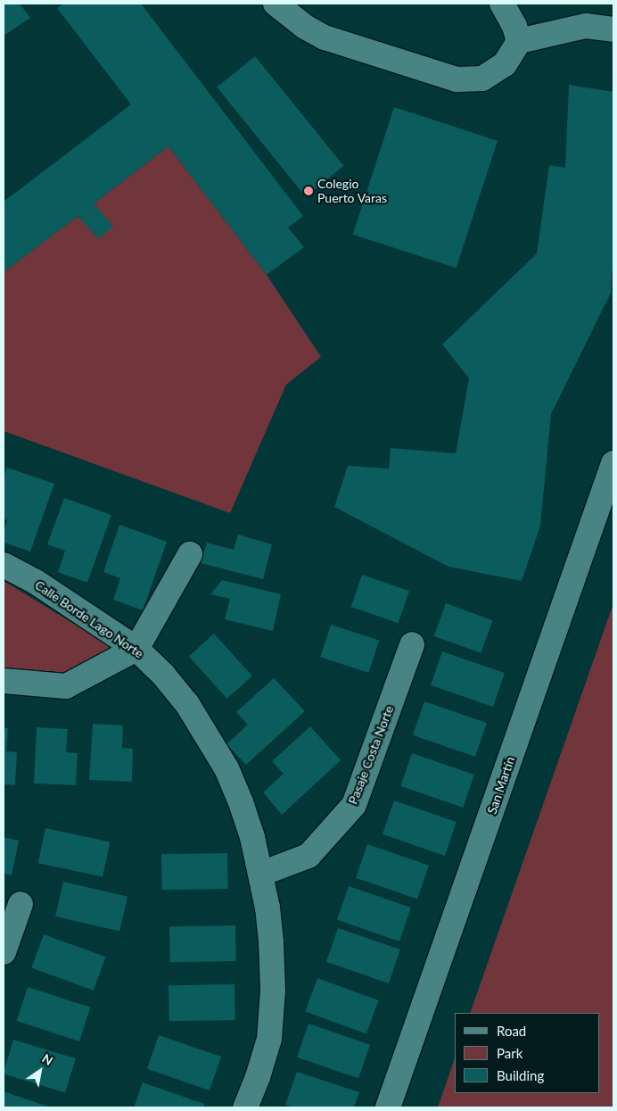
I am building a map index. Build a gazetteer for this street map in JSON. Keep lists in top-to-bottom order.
{
  "streets": {
    "street": ["Calle Borde Lago Norte", "Pasaje Costa Norte", "San Martín"]
  },
  "crossings": [
    ["Calle Borde Lago Norte", "Pasaje Costa Norte"]
  ],
  "places": ["Colegio Puerto Varas"],
  "legend": ["Road", "Park", "Building"],
  "north": "top right"
}
